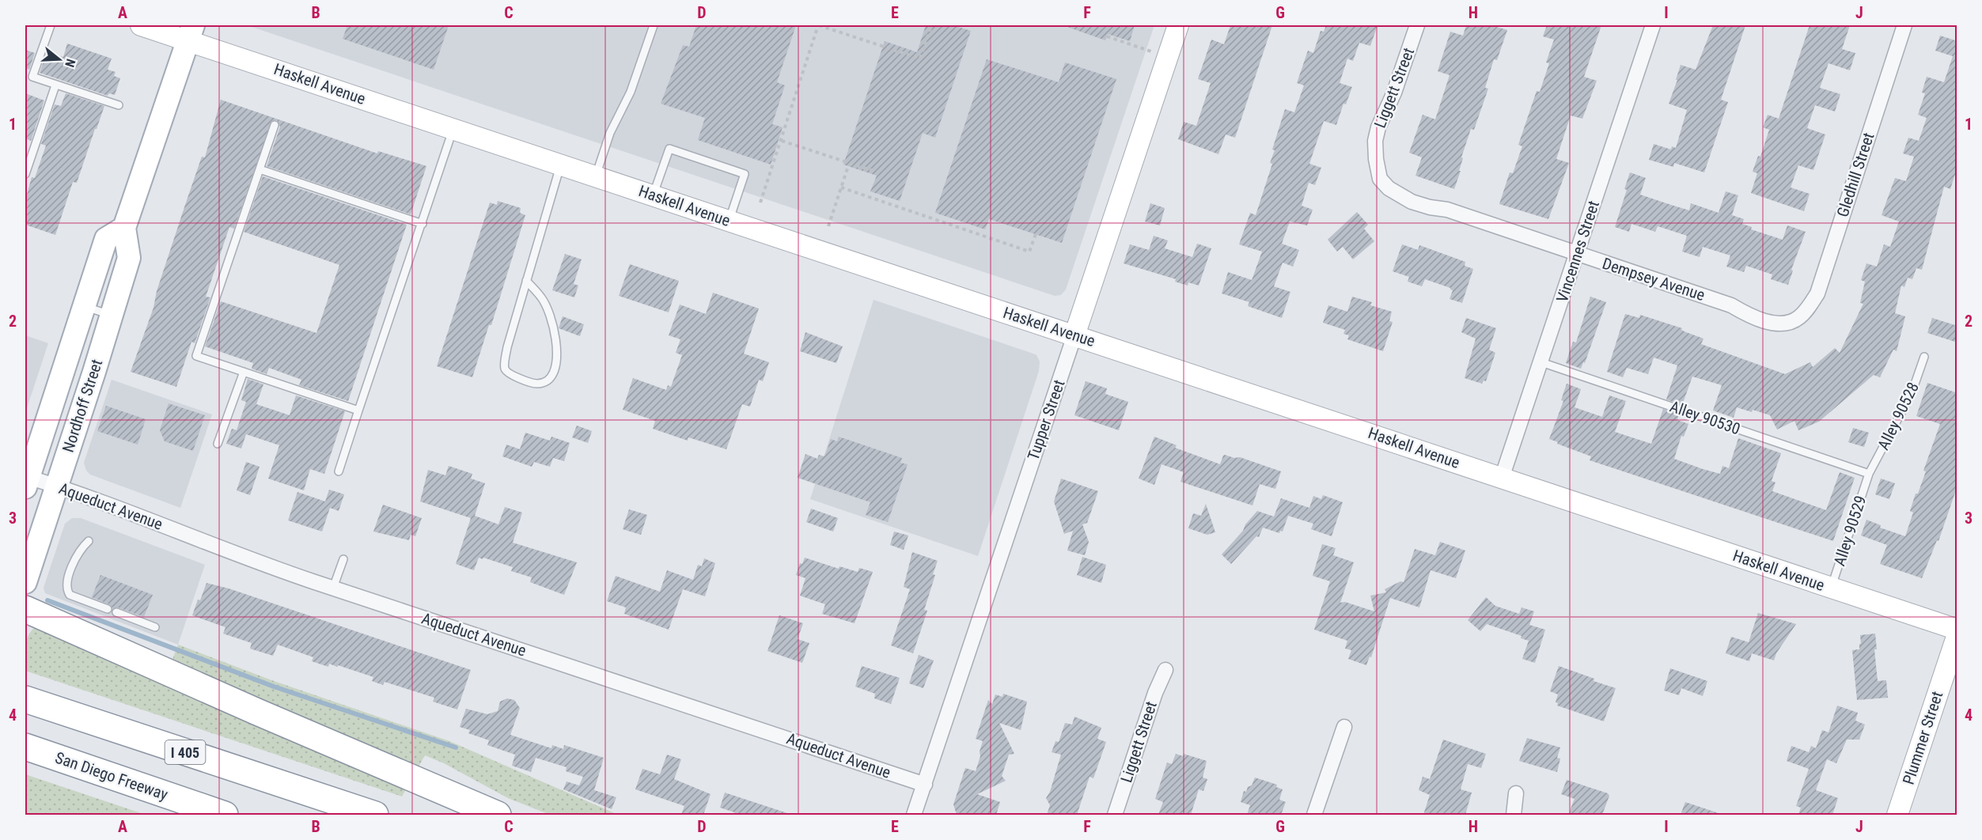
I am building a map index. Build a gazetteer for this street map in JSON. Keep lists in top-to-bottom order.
{
  "streets": {
    "highway": ["I 405", "San Diego Freeway"],
    "main road": [
      "Haskell Avenue",
      "Nordhoff Street",
      "Tupper Street",
      "Plummer Street"
    ],
    "street": [
      "Liggett Street",
      "Gledhill Street",
      "Vincennes Street",
      "Dempsey Avenue",
      "Aqueduct Avenue"
    ],
    "lane": ["Alley 90528", "Alley 90530", "Alley 90529"]
  },
  "crossings": [
    ["Haskell Avenue", "Vincennes Street"],
    ["Haskell Avenue", "Nordhoff Street"],
    ["Haskell Avenue", "Tupper Street"],
    ["Haskell Avenue", "Alley 90529"],
    ["Liggett Street", "Dempsey Avenue"],
    ["Gledhill Street", "Dempsey Avenue"],
    ["Vincennes Street", "Dempsey Avenue"],
    ["Vincennes Street", "Alley 90530"],
    ["Nordhoff Street", "Aqueduct Avenue"],
    ["Alley 90528", "Alley 90530"],
    ["Alley 90528", "Alley 90529"],
    ["Alley 90530", "Alley 90529"],
    ["Tupper Street", "Aqueduct Avenue"]
  ],
  "north": "right",
  "grid": {
    "columns": [
      "A",
      "B",
      "C",
      "D",
      "E",
      "F",
      "G",
      "H",
      "I",
      "J"
    ],
    "rows": [
      "1",
      "2",
      "3",
      "4"
    ]
  }
}
